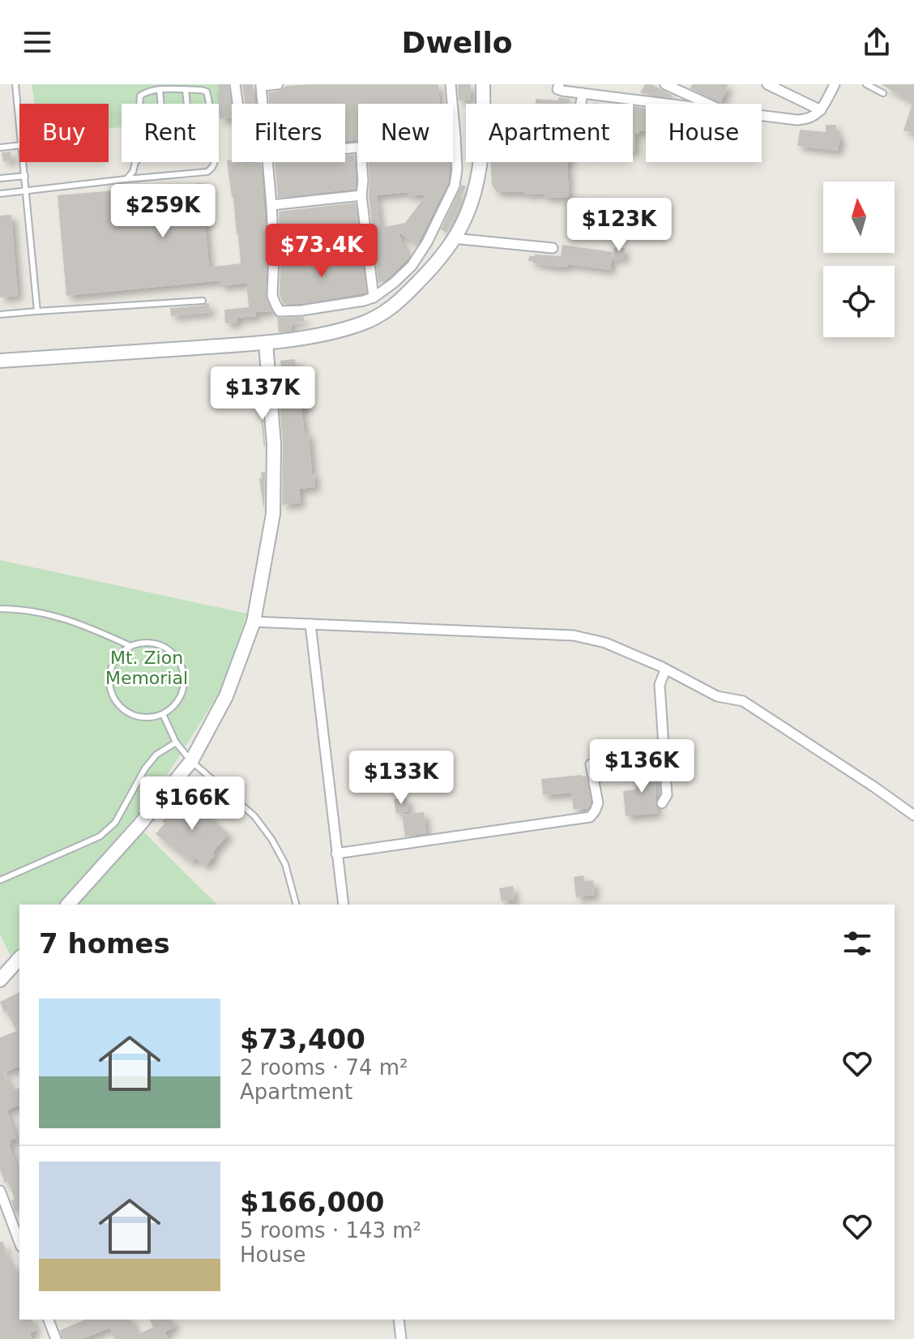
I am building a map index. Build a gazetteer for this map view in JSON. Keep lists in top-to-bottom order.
{
  "parks": ["Mt. Zion Memorial"],
  "north": "top",
  "page": {
    "header": "Dwello",
    "chip": [
      "Buy",
      "Rent",
      "Filters",
      "New",
      "Apartment",
      "House"
    ],
    "price": [
      "$259K",
      "$123K",
      "$73.4K",
      "$137K",
      "$136K",
      "$133K",
      "$166K"
    ],
    "heading": "7 homes",
    "list": [
      {
        "name": "$73,400",
        "note": "2 rooms · 74 m² · Apartment"
      },
      {
        "name": "$166,000",
        "note": "5 rooms · 143 m² · House"
      }
    ]
  }
}
